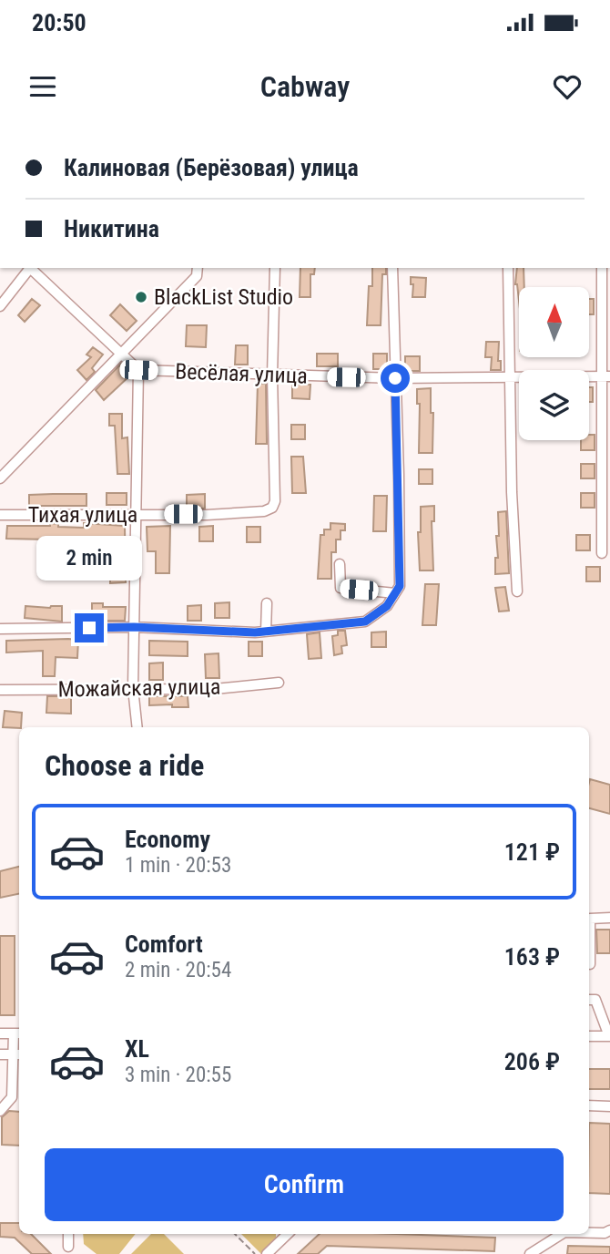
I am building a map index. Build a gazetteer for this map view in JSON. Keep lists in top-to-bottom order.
{
  "streets": {
    "street": ["Весёлая улица", "Тихая улица", "Можайская улица"]
  },
  "crossings": [
    ["Весёлая улица", "Тихая улица"]
  ],
  "places": ["BlackList Studio"],
  "north": "top",
  "page": {
    "status": "20:50",
    "header": "Cabway",
    "banner": ["Калиновая (Берёзовая) улица", "Никитина"],
    "bubble": "2 min",
    "heading": "Choose a ride",
    "list": [
      {
        "name": "Economy",
        "note": "1 min · 20:53",
        "value": "121 ₽"
      },
      {
        "name": "Comfort",
        "note": "2 min · 20:54",
        "value": "163 ₽"
      },
      {
        "name": "XL",
        "note": "3 min · 20:55",
        "value": "206 ₽"
      }
    ],
    "buttons": "Confirm"
  }
}
